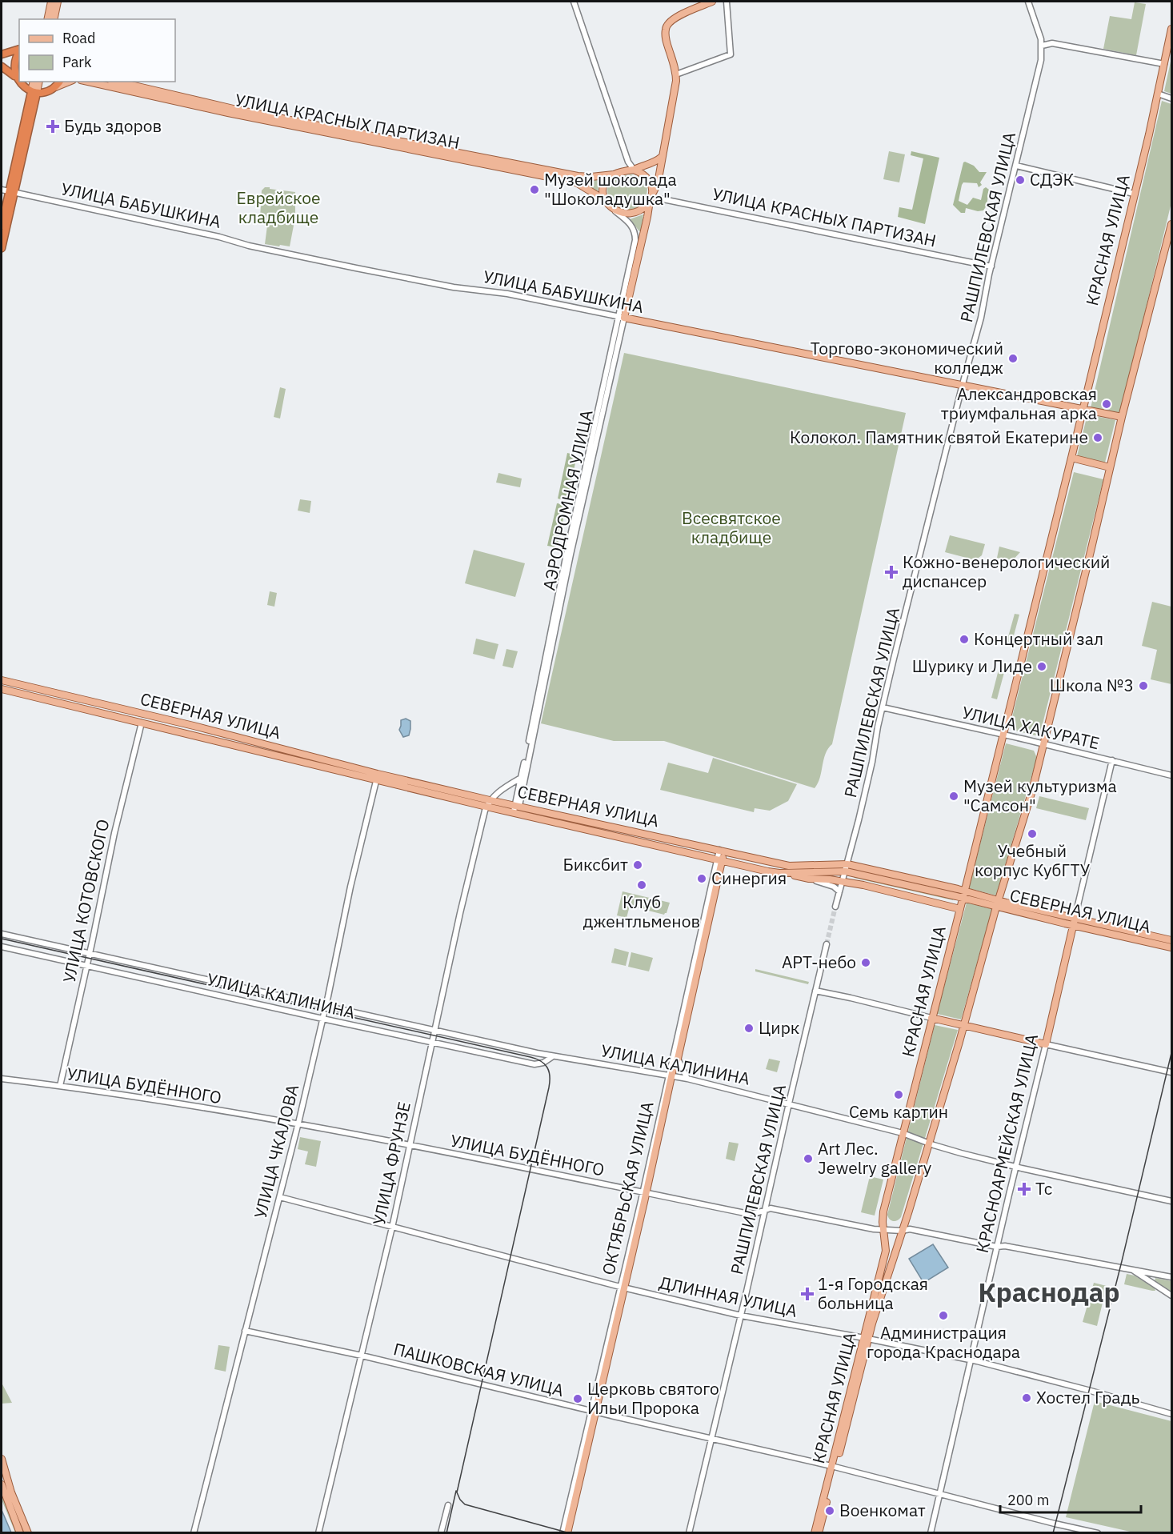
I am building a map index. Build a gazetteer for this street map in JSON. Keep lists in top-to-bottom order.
{
  "streets": {
    "main road": [
      "УЛИЦА КРАСНЫХ ПАРТИЗАН",
      "УЛИЦА БАБУШКИНА",
      "КРАСНАЯ УЛИЦА",
      "АЭРОДРОМНАЯ УЛИЦА",
      "СЕВЕРНАЯ УЛИЦА",
      "КРАСНОАРМЕЙСКАЯ УЛИЦА",
      "ОКТЯБРЬСКАЯ УЛИЦА"
    ],
    "street": [
      "РАШПИЛЕВСКАЯ УЛИЦА",
      "УЛИЦА ХАКУРАТЕ",
      "УЛИЦА КОТОВСКОГО",
      "УЛИЦА КАЛИНИНА",
      "УЛИЦА БУДЁННОГО",
      "УЛИЦА ЧКАЛОВА",
      "УЛИЦА ФРУНЗЕ",
      "ДЛИННАЯ УЛИЦА",
      "ПАШКОВСКАЯ УЛИЦА"
    ]
  },
  "crossings": [
    ["УЛИЦА КРАСНЫХ ПАРТИЗАН", "РАШПИЛЕВСКАЯ УЛИЦА"],
    ["УЛИЦА КРАСНЫХ ПАРТИЗАН", "АЭРОДРОМНАЯ УЛИЦА"],
    ["УЛИЦА БАБУШКИНА", "РАШПИЛЕВСКАЯ УЛИЦА"],
    ["УЛИЦА БАБУШКИНА", "КРАСНАЯ УЛИЦА"],
    ["УЛИЦА БАБУШКИНА", "АЭРОДРОМНАЯ УЛИЦА"],
    ["РАШПИЛЕВСКАЯ УЛИЦА", "СЕВЕРНАЯ УЛИЦА"],
    ["РАШПИЛЕВСКАЯ УЛИЦА", "УЛИЦА ХАКУРАТЕ"],
    ["РАШПИЛЕВСКАЯ УЛИЦА", "УЛИЦА КАЛИНИНА"],
    ["РАШПИЛЕВСКАЯ УЛИЦА", "УЛИЦА БУДЁННОГО"],
    ["РАШПИЛЕВСКАЯ УЛИЦА", "ДЛИННАЯ УЛИЦА"],
    ["РАШПИЛЕВСКАЯ УЛИЦА", "ПАШКОВСКАЯ УЛИЦА"],
    ["КРАСНАЯ УЛИЦА", "СЕВЕРНАЯ УЛИЦА"],
    ["КРАСНАЯ УЛИЦА", "УЛИЦА ХАКУРАТЕ"],
    ["КРАСНАЯ УЛИЦА", "УЛИЦА КАЛИНИНА"],
    ["КРАСНАЯ УЛИЦА", "УЛИЦА БУДЁННОГО"],
    ["КРАСНАЯ УЛИЦА", "ДЛИННАЯ УЛИЦА"],
    ["КРАСНАЯ УЛИЦА", "ПАШКОВСКАЯ УЛИЦА"],
    ["АЭРОДРОМНАЯ УЛИЦА", "СЕВЕРНАЯ УЛИЦА"],
    ["СЕВЕРНАЯ УЛИЦА", "УЛИЦА КОТОВСКОГО"],
    ["СЕВЕРНАЯ УЛИЦА", "КРАСНОАРМЕЙСКАЯ УЛИЦА"],
    ["СЕВЕРНАЯ УЛИЦА", "УЛИЦА ЧКАЛОВА"],
    ["СЕВЕРНАЯ УЛИЦА", "УЛИЦА ФРУНЗЕ"],
    ["СЕВЕРНАЯ УЛИЦА", "ОКТЯБРЬСКАЯ УЛИЦА"],
    ["УЛИЦА ХАКУРАТЕ", "КРАСНОАРМЕЙСКАЯ УЛИЦА"],
    ["УЛИЦА КОТОВСКОГО", "УЛИЦА КАЛИНИНА"],
    ["УЛИЦА КОТОВСКОГО", "УЛИЦА БУДЁННОГО"],
    ["УЛИЦА КАЛИНИНА", "КРАСНОАРМЕЙСКАЯ УЛИЦА"],
    ["УЛИЦА КАЛИНИНА", "УЛИЦА ЧКАЛОВА"],
    ["УЛИЦА КАЛИНИНА", "УЛИЦА ФРУНЗЕ"],
    ["УЛИЦА КАЛИНИНА", "ОКТЯБРЬСКАЯ УЛИЦА"],
    ["УЛИЦА БУДЁННОГО", "КРАСНОАРМЕЙСКАЯ УЛИЦА"],
    ["УЛИЦА БУДЁННОГО", "УЛИЦА ЧКАЛОВА"],
    ["УЛИЦА БУДЁННОГО", "УЛИЦА ФРУНЗЕ"],
    ["УЛИЦА БУДЁННОГО", "ОКТЯБРЬСКАЯ УЛИЦА"],
    ["КРАСНОАРМЕЙСКАЯ УЛИЦА", "ДЛИННАЯ УЛИЦА"],
    ["КРАСНОАРМЕЙСКАЯ УЛИЦА", "ПАШКОВСКАЯ УЛИЦА"],
    ["УЛИЦА ЧКАЛОВА", "ДЛИННАЯ УЛИЦА"],
    ["УЛИЦА ЧКАЛОВА", "ПАШКОВСКАЯ УЛИЦА"],
    ["УЛИЦА ФРУНЗЕ", "ДЛИННАЯ УЛИЦА"],
    ["УЛИЦА ФРУНЗЕ", "ПАШКОВСКАЯ УЛИЦА"],
    ["ОКТЯБРЬСКАЯ УЛИЦА", "ДЛИННАЯ УЛИЦА"],
    ["ОКТЯБРЬСКАЯ УЛИЦА", "ПАШКОВСКАЯ УЛИЦА"]
  ],
  "districts": ["Краснодар"],
  "parks": ["Еврейское кладбище", "Всесвятское кладбище"],
  "places": {
    "health": [
      "Будь здоров",
      "Кожно-венерологический диспансер",
      "Тс",
      "1-я Городская больница"
    ],
    "other": [
      "СДЭК",
      "Музей шоколада \"Шоколадушка\"",
      "Торгово-экономический колледж",
      "Александровская триумфальная арка",
      "Колокол. Памятник святой Екатерине",
      "Концертный зал",
      "Шурику и Лиде",
      "Школа №3",
      "Музей культуризма \"Самсон\"",
      "Учебный корпус КубГТУ",
      "Биксбит",
      "Синергия",
      "Клуб джентльменов",
      "АРТ-небо",
      "Цирк",
      "Семь картин",
      "Art Лес. Jewelry gallery",
      "Администрация города Краснодара",
      "Хостел Градь",
      "Церковь святого Ильи Пророка",
      "Военкомат"
    ]
  },
  "legend": ["Road", "Park"],
  "scale_bar": "200 m"
}
